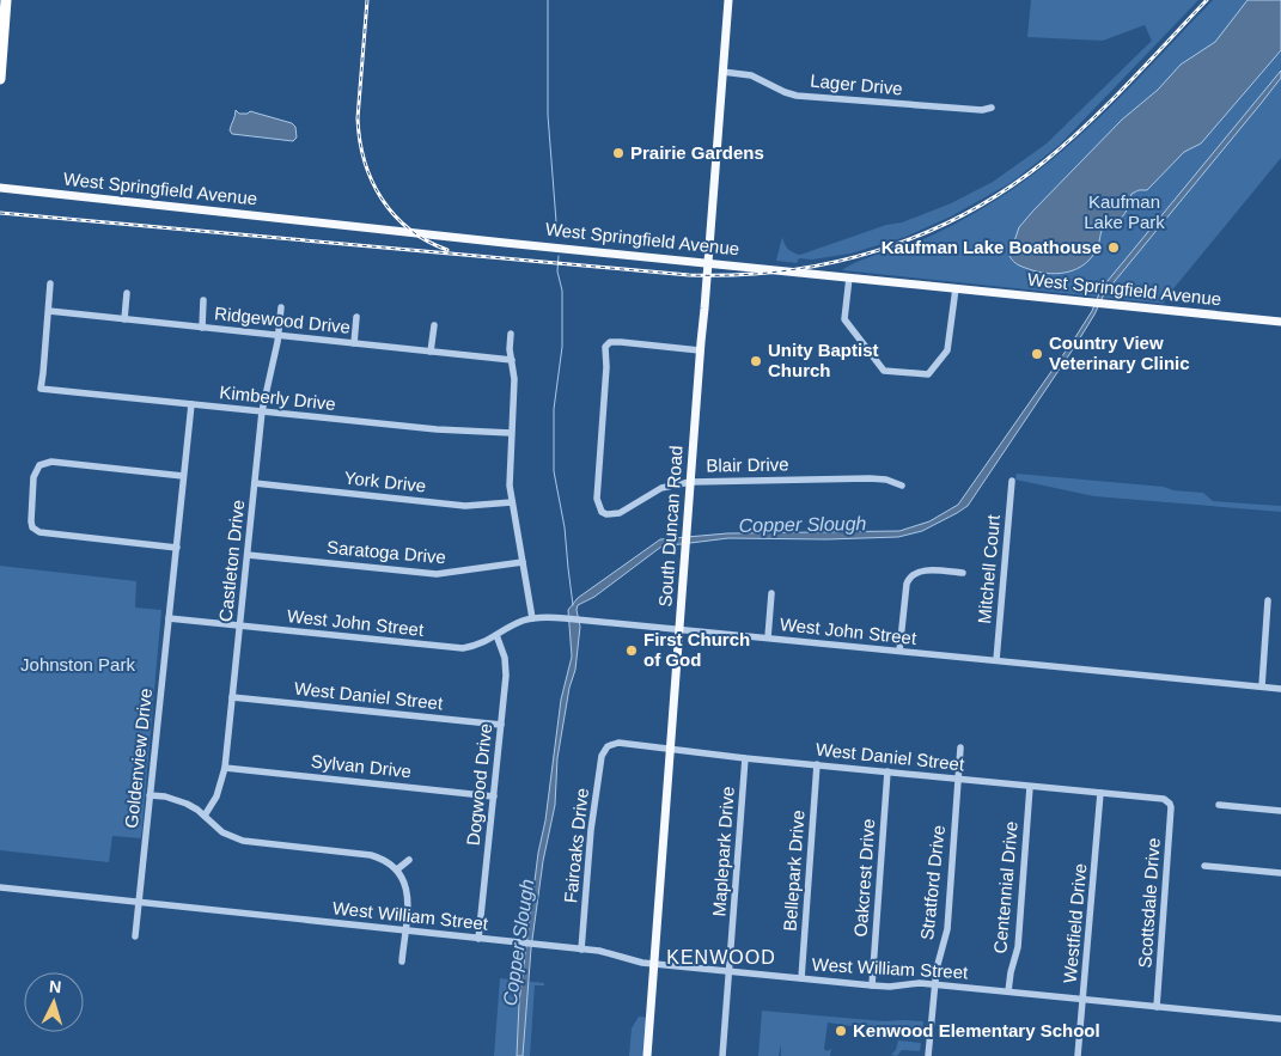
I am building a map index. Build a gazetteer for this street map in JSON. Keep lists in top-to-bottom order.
{
  "streets": {
    "main road": ["West Springfield Avenue", "South Duncan Road"],
    "street": [
      "Lager Drive",
      "Ridgewood Drive",
      "Kimberly Drive",
      "Blair Drive",
      "York Drive",
      "Saratoga Drive",
      "Castleton Drive",
      "Mitchell Court",
      "West John Street",
      "West Daniel Street",
      "Goldenview Drive",
      "Sylvan Drive",
      "Dogwood Drive",
      "Fairoaks Drive",
      "Maplepark Drive",
      "Bellepark Drive",
      "Oakcrest Drive",
      "Stratford Drive",
      "Centennial Drive",
      "Scottsdale Drive",
      "West William Street",
      "Westfield Drive"
    ]
  },
  "crossings": [
    ["Lager Drive", "South Duncan Road"],
    ["West Springfield Avenue", "South Duncan Road"],
    ["Ridgewood Drive", "Kimberly Drive"],
    ["Ridgewood Drive", "Castleton Drive"],
    ["Kimberly Drive", "Castleton Drive"],
    ["Kimberly Drive", "Goldenview Drive"],
    ["Blair Drive", "South Duncan Road"],
    ["York Drive", "Castleton Drive"],
    ["South Duncan Road", "West John Street"],
    ["South Duncan Road", "West Daniel Street"],
    ["South Duncan Road", "West William Street"],
    ["Saratoga Drive", "Castleton Drive"],
    ["Castleton Drive", "West John Street"],
    ["Castleton Drive", "West Daniel Street"],
    ["Castleton Drive", "Sylvan Drive"],
    ["Mitchell Court", "West John Street"],
    ["West John Street", "Goldenview Drive"],
    ["West John Street", "Dogwood Drive"],
    ["West Daniel Street", "Dogwood Drive"],
    ["West Daniel Street", "Fairoaks Drive"],
    ["West Daniel Street", "Maplepark Drive"],
    ["West Daniel Street", "Bellepark Drive"],
    ["West Daniel Street", "Oakcrest Drive"],
    ["West Daniel Street", "Stratford Drive"],
    ["West Daniel Street", "Centennial Drive"],
    ["West Daniel Street", "Scottsdale Drive"],
    ["West Daniel Street", "Westfield Drive"],
    ["Goldenview Drive", "West William Street"],
    ["Sylvan Drive", "Dogwood Drive"],
    ["Dogwood Drive", "West William Street"],
    ["Fairoaks Drive", "West William Street"],
    ["Maplepark Drive", "West William Street"],
    ["Bellepark Drive", "West William Street"],
    ["Oakcrest Drive", "West William Street"],
    ["Stratford Drive", "West William Street"],
    ["Centennial Drive", "West William Street"],
    ["Scottsdale Drive", "West William Street"],
    ["West William Street", "Westfield Drive"]
  ],
  "districts": ["KENWOOD"],
  "water": ["Copper Slough"],
  "parks": ["Kaufman Lake Park", "Johnston Park"],
  "places": [
    "Prairie Gardens",
    "Kaufman Lake Boathouse",
    "Country View Veterinary Clinic",
    "Unity Baptist Church",
    "First Church of God",
    "Kenwood Elementary School"
  ],
  "north": "top"
}
